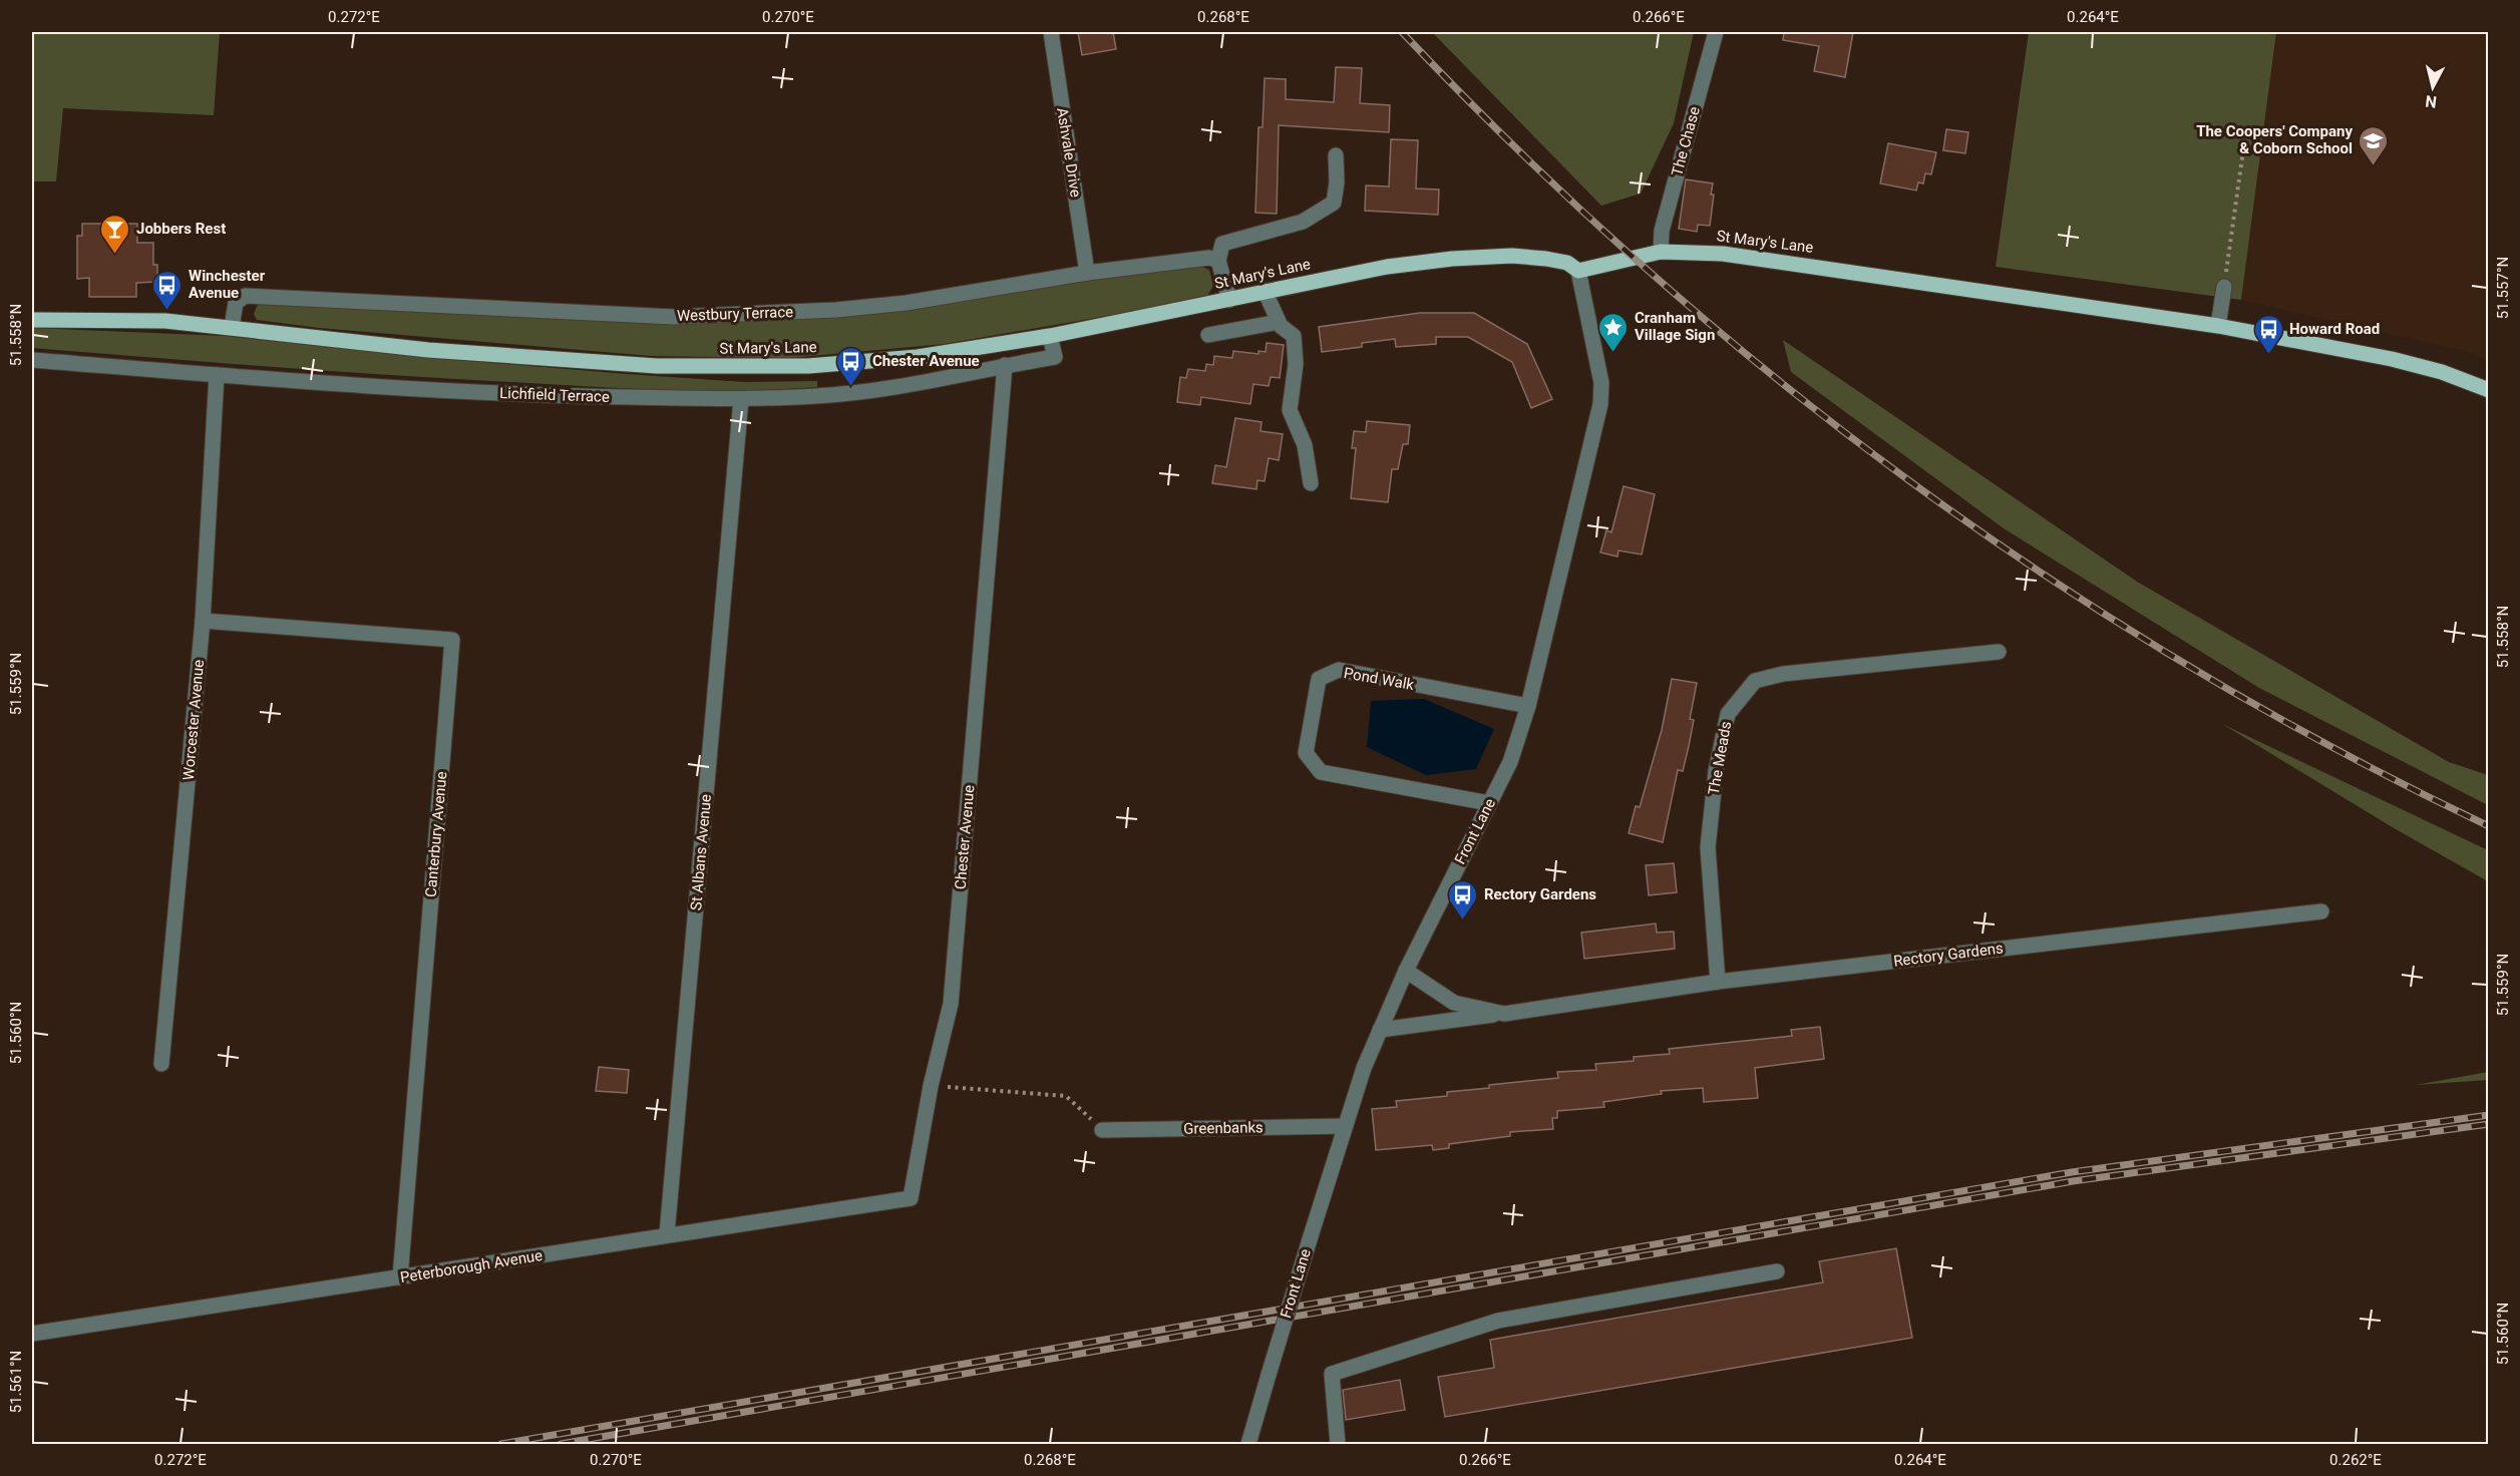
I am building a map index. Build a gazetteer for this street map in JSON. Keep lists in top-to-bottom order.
{
  "streets": {
    "main road": ["St Mary's Lane"],
    "street": [
      "The Chase",
      "Ashvale Drive",
      "Westbury Terrace",
      "Lichfield Terrace",
      "Pond Walk",
      "Worcester Avenue",
      "The Meads",
      "Front Lane",
      "Canterbury Avenue",
      "Chester Avenue",
      "St Albans Avenue",
      "Rectory Gardens",
      "Greenbanks",
      "Peterborough Avenue"
    ]
  },
  "crossings": [
    ["The Chase", "St Mary's Lane"],
    ["Ashvale Drive", "Westbury Terrace"],
    ["St Mary's Lane", "Westbury Terrace"],
    ["St Mary's Lane", "Lichfield Terrace"],
    ["St Mary's Lane", "Front Lane"],
    ["Lichfield Terrace", "Worcester Avenue"],
    ["Lichfield Terrace", "Chester Avenue"],
    ["Lichfield Terrace", "St Albans Avenue"],
    ["Pond Walk", "Front Lane"],
    ["Worcester Avenue", "Canterbury Avenue"],
    ["The Meads", "Rectory Gardens"],
    ["Front Lane", "Rectory Gardens"],
    ["Front Lane", "Greenbanks"],
    ["Canterbury Avenue", "Peterborough Avenue"],
    ["Chester Avenue", "Peterborough Avenue"],
    ["St Albans Avenue", "Peterborough Avenue"]
  ],
  "places": {
    "school or university": ["The Coopers' Company & Coborn School"],
    "bar": ["Jobbers Rest"],
    "bus stop": [
      "Winchester Avenue",
      "Howard Road",
      "Chester Avenue",
      "Rectory Gardens"
    ],
    "place": ["Cranham Village Sign"]
  },
  "north": "bottom",
  "coordinates": [
    "0.272°E",
    "0.270°E",
    "0.268°E",
    "0.266°E",
    "0.264°E",
    "51.557°N",
    "51.558°N",
    "51.559°N",
    "51.560°N",
    "51.561°N",
    "0.262°E"
  ]
}
